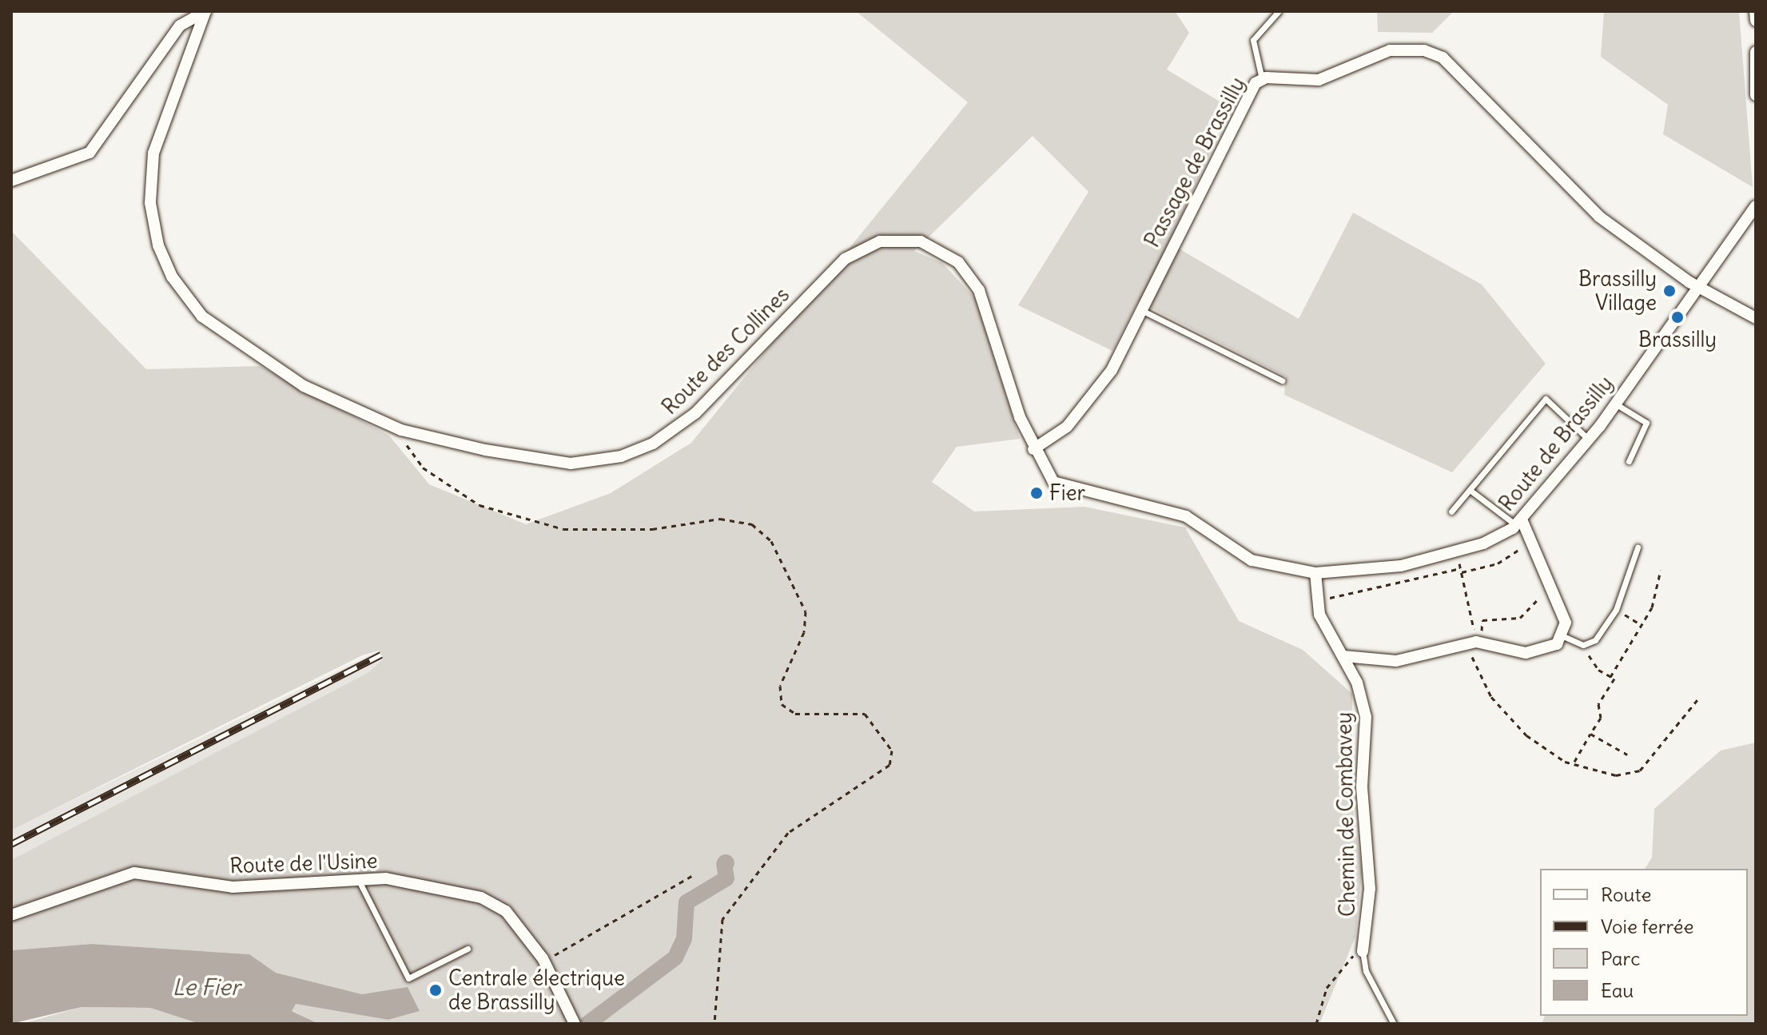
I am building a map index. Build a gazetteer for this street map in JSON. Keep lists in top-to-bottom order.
{
  "streets": {
    "street": [
      "Passage de Brassilly",
      "Route des Collines",
      "Route de Brassilly",
      "Chemin de Combavey",
      "Route de l'Usine"
    ]
  },
  "crossings": [
    ["Passage de Brassilly", "Route des Collines"],
    ["Passage de Brassilly", "Route de Brassilly"],
    ["Route des Collines", "Route de Brassilly"],
    ["Route de Brassilly", "Chemin de Combavey"]
  ],
  "water": ["Le Fier"],
  "places": [
    "Brassilly Village",
    "Brassilly",
    "Fier",
    "Centrale électrique de Brassilly"
  ],
  "legend": [
    "Route",
    "Voie ferrée",
    "Parc",
    "Eau"
  ]
}
